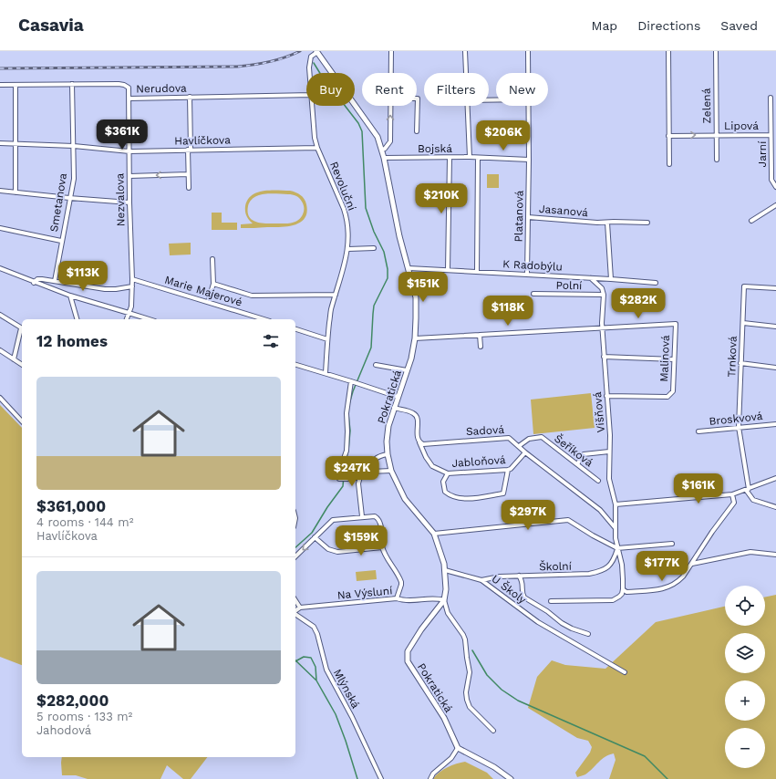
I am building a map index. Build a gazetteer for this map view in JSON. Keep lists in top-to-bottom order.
{
  "streets": {
    "street": [
      "Nerudova",
      "Zelená",
      "Lipová",
      "Havlíčkova",
      "Bojská",
      "Jarní",
      "Revoluční",
      "Nezvalova",
      "Smetanova",
      "Jasanová",
      "Platanová",
      "K Radobýlu",
      "Polní",
      "Marie Majerové",
      "Trnková",
      "Malinová",
      "Pokratická",
      "Višňová",
      "Broskvová",
      "Sadová",
      "Šeříková",
      "Jabloňová",
      "Školní",
      "U Školy",
      "Na Výsluní",
      "Mlýnská"
    ]
  },
  "crossings": [
    ["Nerudova", "Nezvalova"],
    ["Nerudova", "Smetanova"],
    ["Zelená", "Lipová"],
    ["Lipová", "Jarní"],
    ["Havlíčkova", "Revoluční"],
    ["Havlíčkova", "Nezvalova"],
    ["Havlíčkova", "Smetanova"],
    ["Bojská", "Platanová"],
    ["Bojská", "Pokratická"],
    ["Revoluční", "Pokratická"],
    ["Nezvalova", "Marie Majerové"],
    ["Jasanová", "Platanová"],
    ["Platanová", "K Radobýlu"],
    ["K Radobýlu", "Pokratická"],
    ["Polní", "Višňová"],
    ["Trnková", "Broskvová"],
    ["Malinová", "Višňová"],
    ["Pokratická", "U Školy"],
    ["Pokratická", "Na Výsluní"],
    ["Višňová", "Sadová"],
    ["Višňová", "Školní"],
    ["Sadová", "Šeříková"],
    ["Sadová", "Jabloňová"],
    ["Školní", "U Školy"],
    ["Na Výsluní", "Mlýnská"]
  ],
  "one_way": ["Lipová"],
  "page": {
    "header": "Casavia",
    "nav": ["Map", "Directions", "Saved"],
    "chip": [
      "Buy",
      "Rent",
      "Filters",
      "New"
    ],
    "price": [
      "$361K",
      "$206K",
      "$210K",
      "$113K",
      "$151K",
      "$282K",
      "$118K",
      "$247K",
      "$161K",
      "$297K",
      "$159K",
      "$177K"
    ],
    "heading": "12 homes",
    "list": [
      {
        "name": "$361,000",
        "note": "4 rooms · 144 m² · Havlíčkova"
      },
      {
        "name": "$282,000",
        "note": "5 rooms · 133 m² · Jahodová"
      }
    ],
    "map_buttons": ["+", "−"]
  }
}
